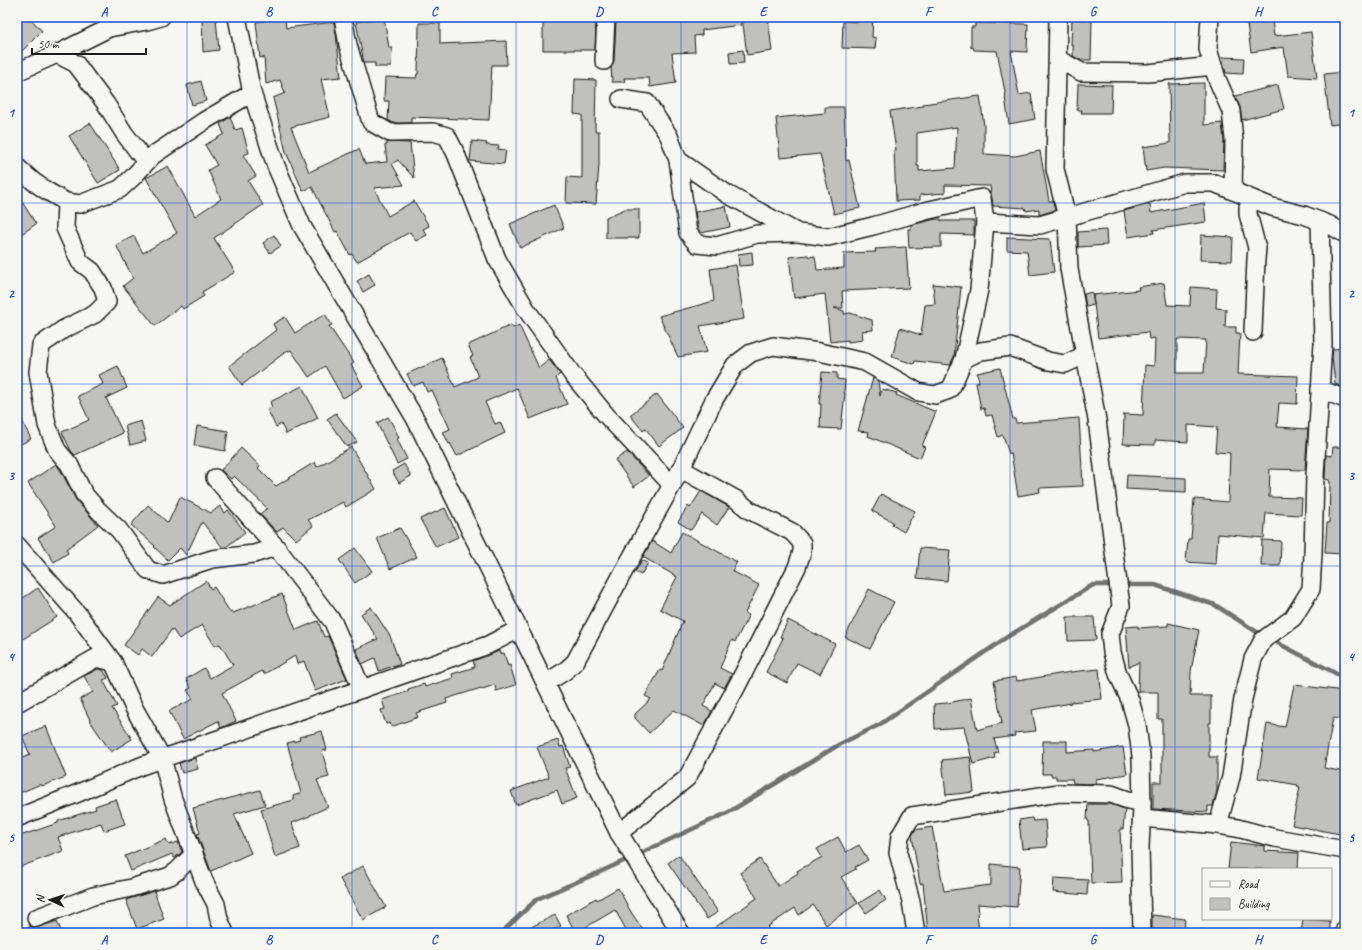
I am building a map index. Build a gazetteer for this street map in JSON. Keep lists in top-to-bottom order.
{
  "legend": ["Road", "Building"],
  "scale_bar": "50 m",
  "north": "left",
  "grid": {
    "columns": [
      "A",
      "B",
      "C",
      "D",
      "E",
      "F",
      "G",
      "H"
    ],
    "rows": [
      "1",
      "2",
      "3",
      "4",
      "5"
    ]
  }
}
